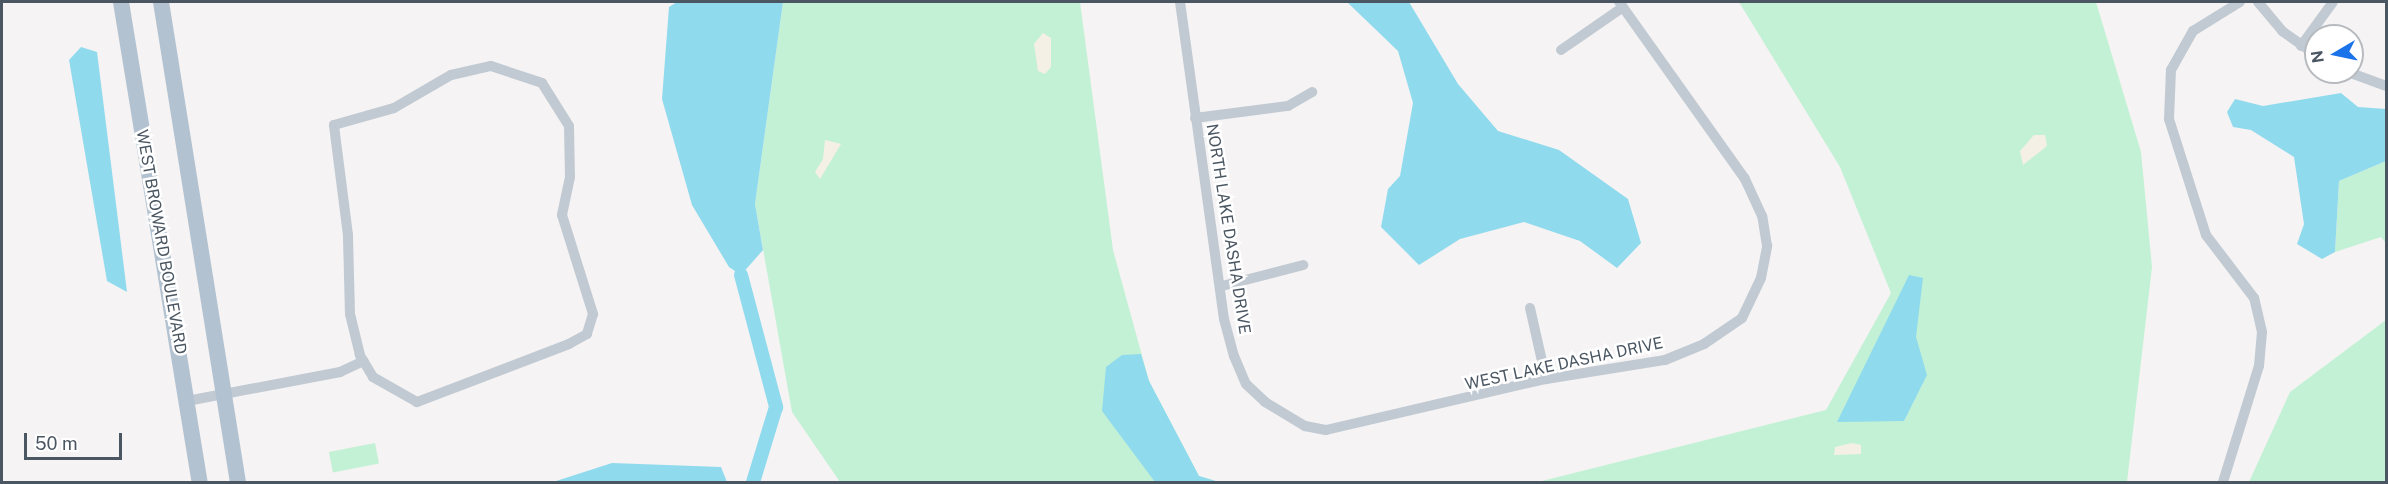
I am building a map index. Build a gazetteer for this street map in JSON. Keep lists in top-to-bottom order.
{
  "streets": {
    "main road": ["WEST BROWARD BOULEVARD"],
    "street": ["NORTH LAKE DASHA DRIVE", "WEST LAKE DASHA DRIVE"]
  },
  "crossings": [
    ["NORTH LAKE DASHA DRIVE", "WEST LAKE DASHA DRIVE"]
  ],
  "scale_bar": "50 m",
  "north": "left"
}
